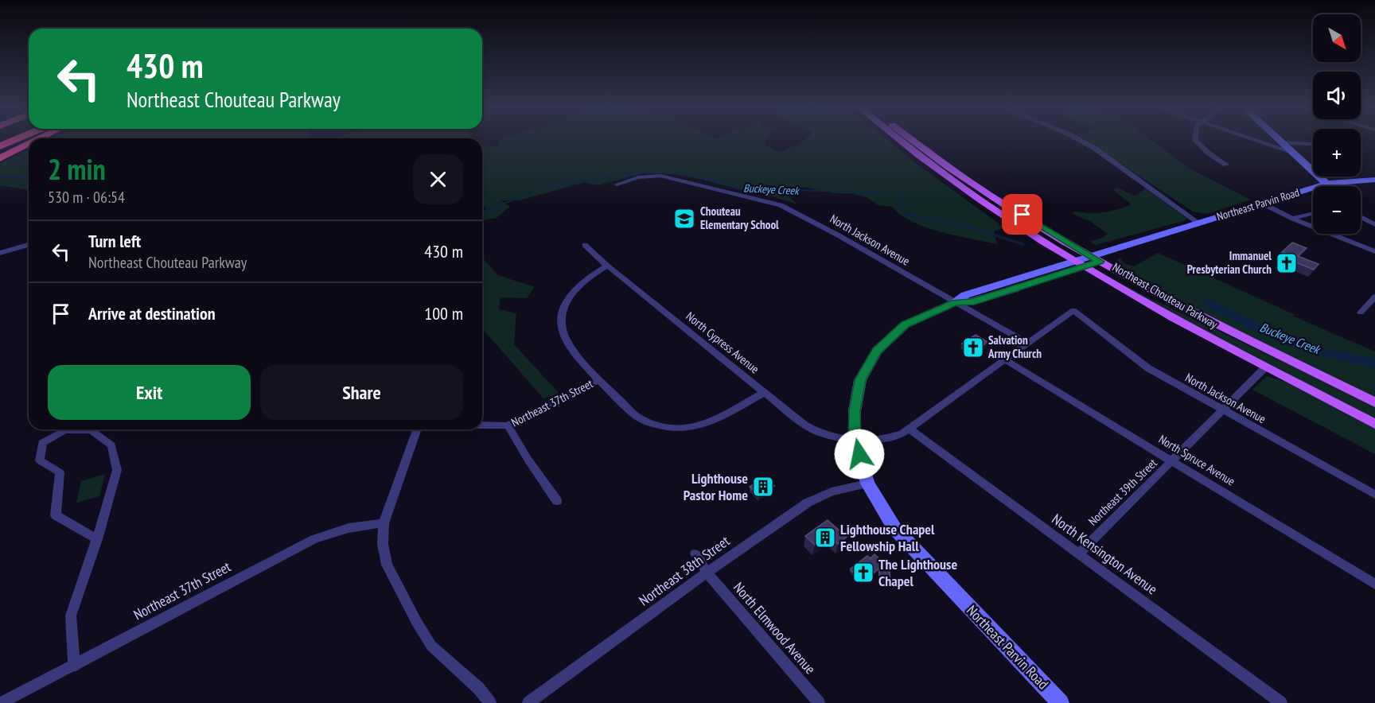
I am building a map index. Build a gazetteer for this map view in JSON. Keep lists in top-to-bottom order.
{
  "streets": {
    "main road": ["Northeast Parvin Road", "Northeast Chouteau Parkway"],
    "street": [
      "North Jackson Avenue",
      "North Cypress Avenue",
      "Northeast 37th Street",
      "North Spruce Avenue",
      "Northeast 39th Street",
      "North Kensington Avenue",
      "Northeast 38th Street",
      "North Elmwood Avenue"
    ]
  },
  "crossings": [
    ["Northeast Parvin Road", "North Jackson Avenue"],
    ["Northeast Parvin Road", "Northeast Chouteau Parkway"],
    ["Northeast Parvin Road", "North Cypress Avenue"],
    ["Northeast Parvin Road", "Northeast 38th Street"],
    ["North Jackson Avenue", "Northeast 39th Street"],
    ["Northeast Chouteau Parkway", "Northeast 39th Street"],
    ["North Spruce Avenue", "Northeast 39th Street"],
    ["Northeast 39th Street", "North Kensington Avenue"],
    ["Northeast 38th Street", "North Elmwood Avenue"]
  ],
  "water": ["Buckeye Creek"],
  "places": {
    "school or university": ["Chouteau Elementary School"],
    "church": ["Immanuel Presbyterian Church", "Salvation Army Church", "The Lighthouse Chapel"],
    "building": ["Lighthouse Pastor Home", "Lighthouse Chapel Fellowship Hall"]
  },
  "north": "bottom right",
  "page": {
    "map_buttons": ["+", "−"],
    "turn": ["430 m", "Northeast Chouteau Parkway"],
    "heading": ["2 min", "530 m · 06:54"],
    "list": [
      {
        "name": "Turn left",
        "note": "Northeast Chouteau Parkway",
        "value": "430 m"
      },
      {
        "name": "Arrive at destination",
        "value": "100 m"
      }
    ],
    "buttons": ["Exit", "Share"]
  }
}
